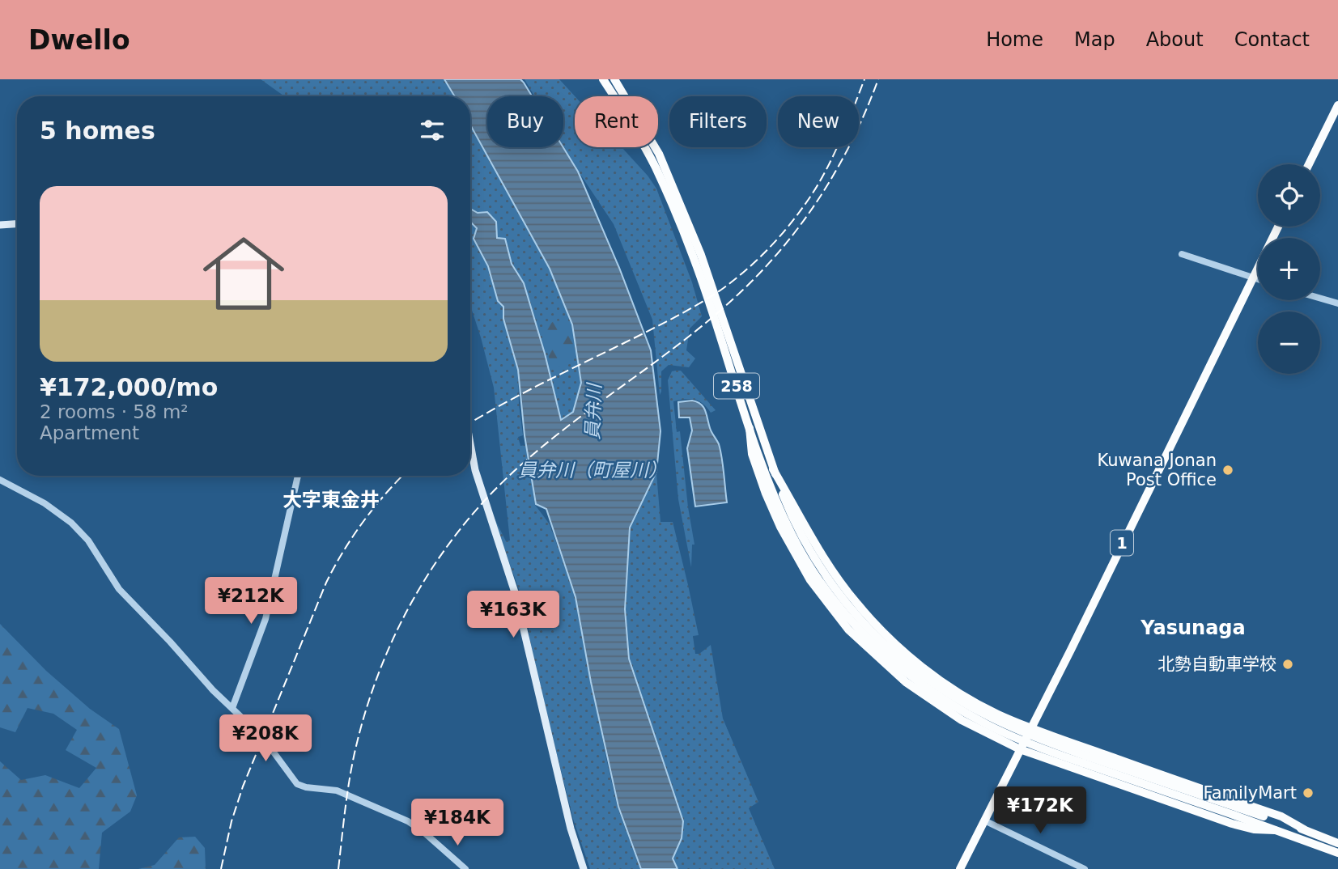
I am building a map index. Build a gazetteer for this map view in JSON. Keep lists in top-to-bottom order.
{
  "streets": {
    "highway": ["258", "1"]
  },
  "districts": ["大字東金井", "Yasunaga"],
  "water": ["員弁川", "員弁川（町屋川）"],
  "places": ["Kuwana Jonan Post Office", "北勢自動車学校", "FamilyMart"],
  "page": {
    "header": "Dwello",
    "nav": [
      "Home",
      "Map",
      "About",
      "Contact"
    ],
    "chip": [
      "Buy",
      "Rent",
      "Filters",
      "New"
    ],
    "heading": "5 homes",
    "map_buttons": ["+", "−"],
    "list": [
      {
        "name": "¥172,000/mo",
        "note": "2 rooms · 58 m² · Apartment"
      }
    ],
    "price": [
      "¥212K",
      "¥163K",
      "¥208K",
      "¥172K",
      "¥184K"
    ]
  }
}
